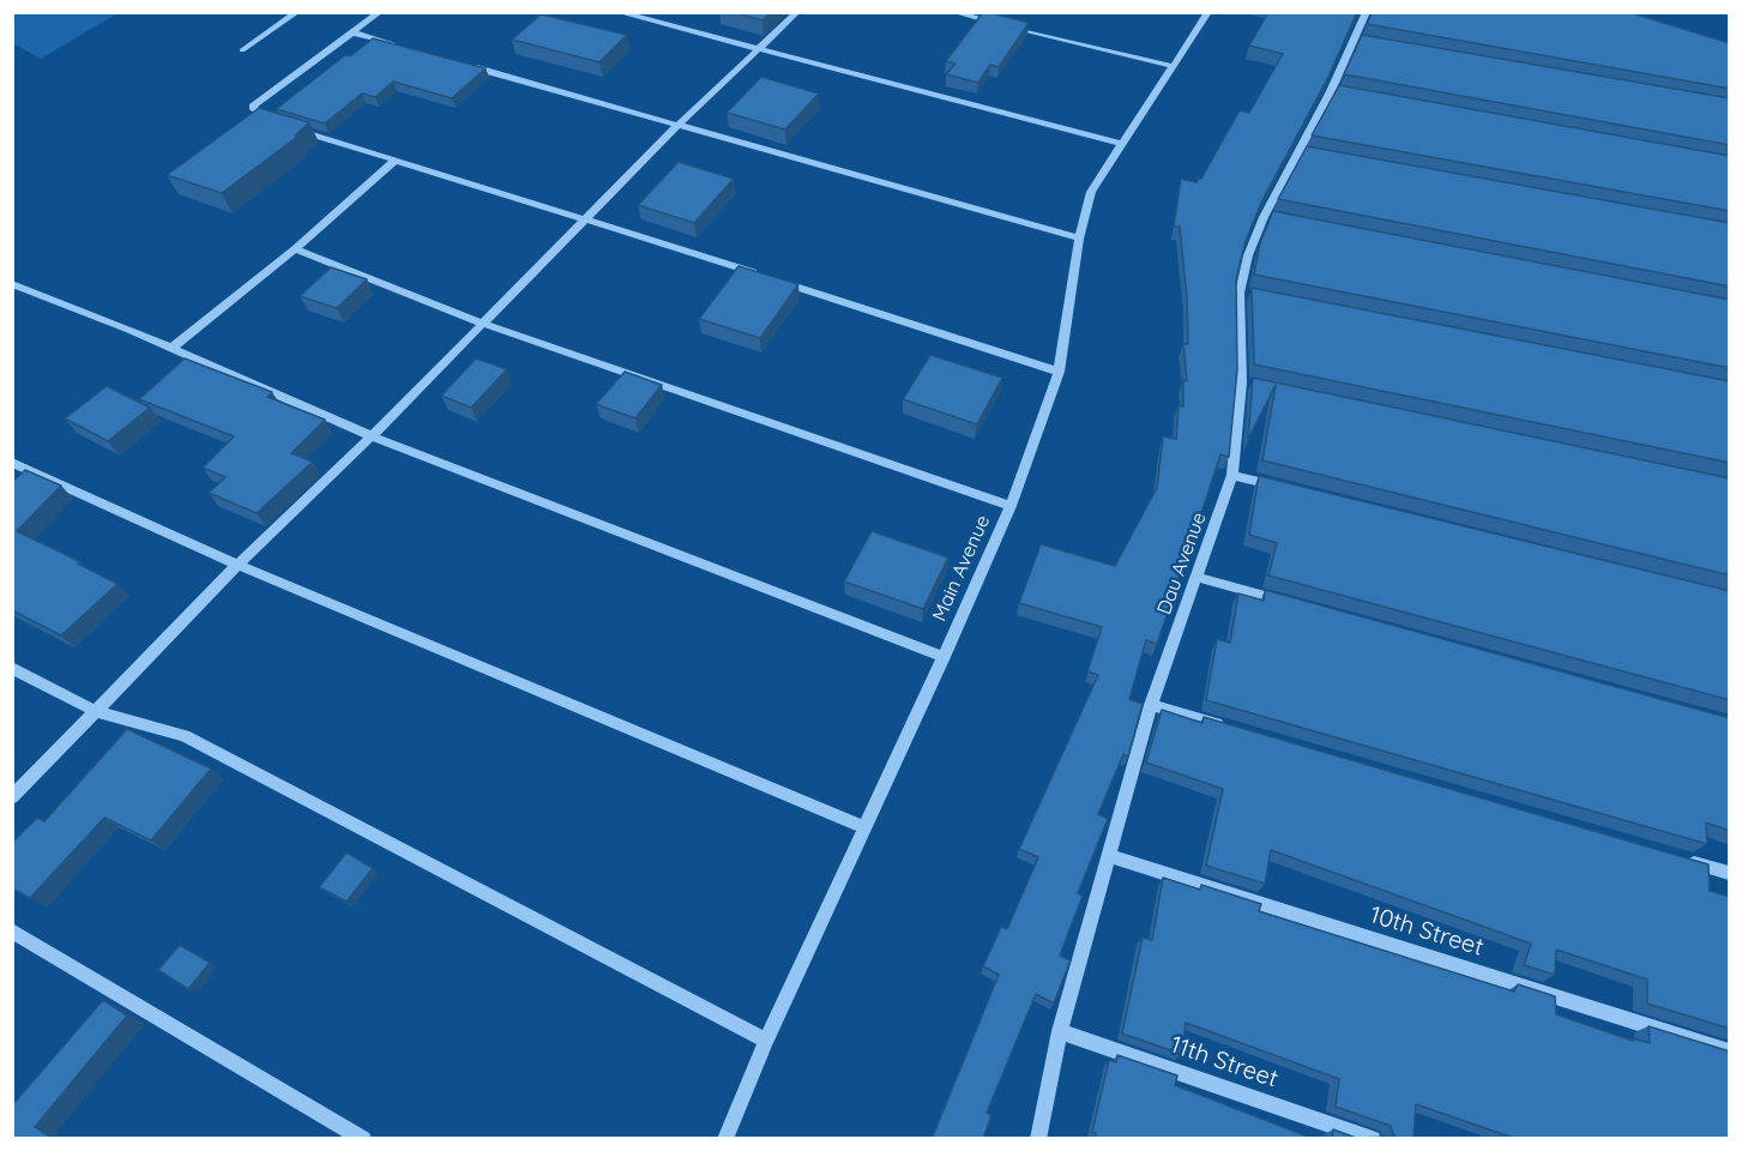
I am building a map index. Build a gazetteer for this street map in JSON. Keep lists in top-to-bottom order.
{
  "streets": {
    "street": [
      "Dau Avenue",
      "Main Avenue",
      "10th Street",
      "11th Street"
    ]
  },
  "crossings": [
    ["Dau Avenue", "10th Street"],
    ["Dau Avenue", "11th Street"]
  ]
}
